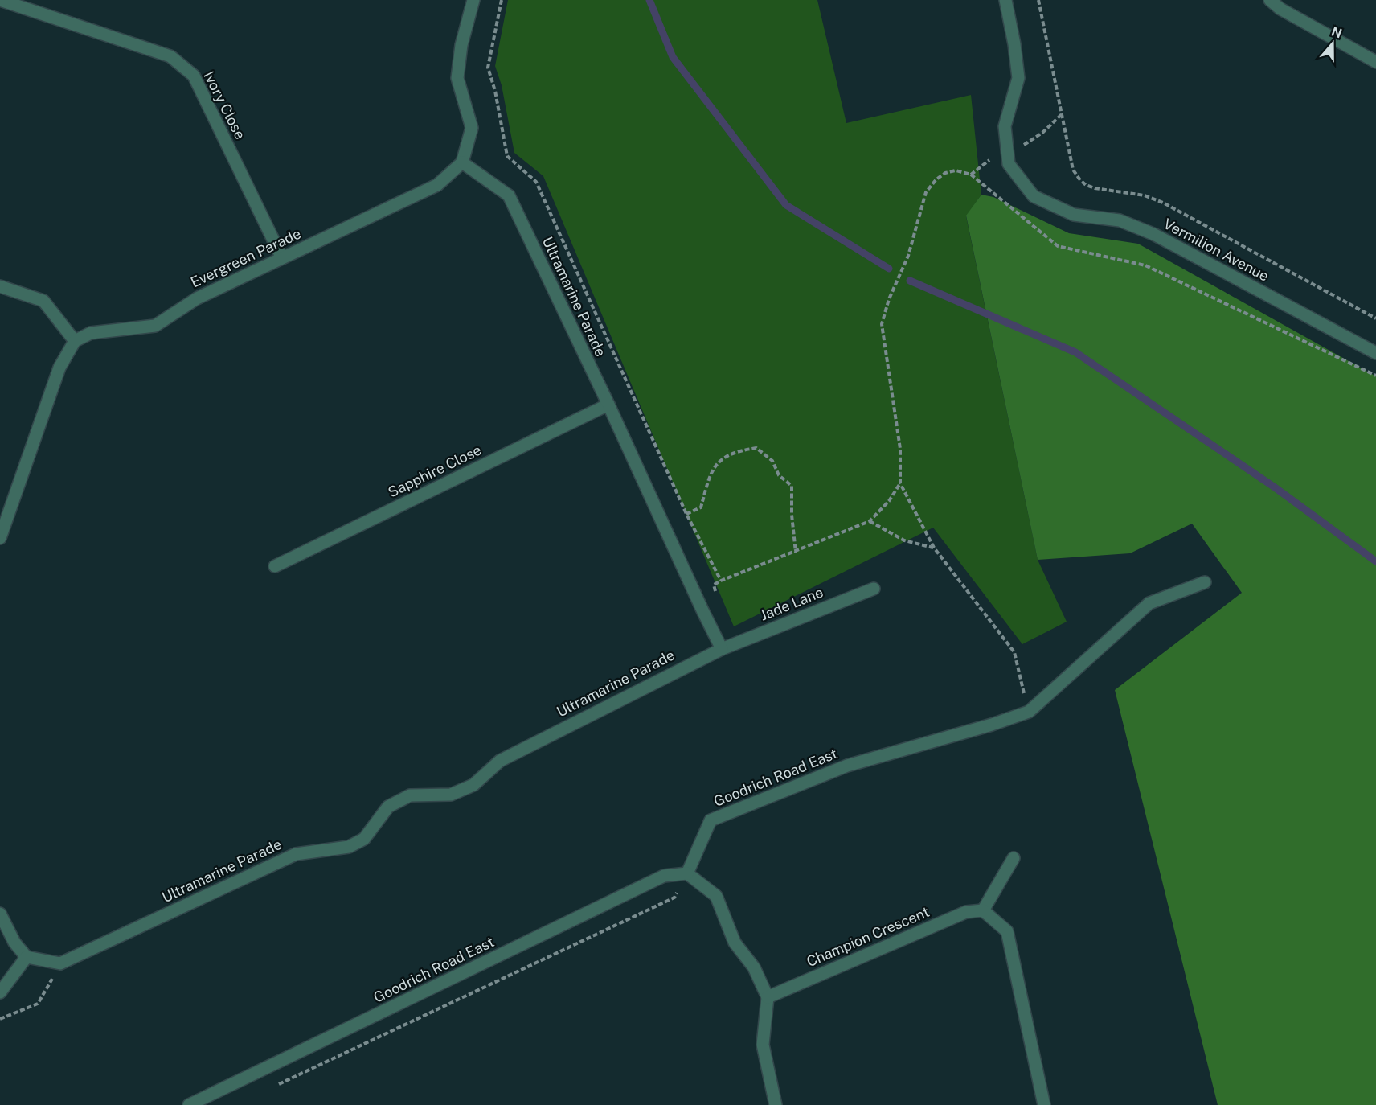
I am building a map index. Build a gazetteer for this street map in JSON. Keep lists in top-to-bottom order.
{
  "streets": {
    "street": [
      "Ivory Close",
      "Vermilion Avenue",
      "Evergreen Parade",
      "Ultramarine Parade",
      "Sapphire Close",
      "Jade Lane",
      "Goodrich Road East",
      "Champion Crescent"
    ]
  },
  "crossings": [
    ["Ivory Close", "Evergreen Parade"],
    ["Evergreen Parade", "Ultramarine Parade"],
    ["Ultramarine Parade", "Sapphire Close"],
    ["Ultramarine Parade", "Jade Lane"]
  ],
  "north": "top"
}
